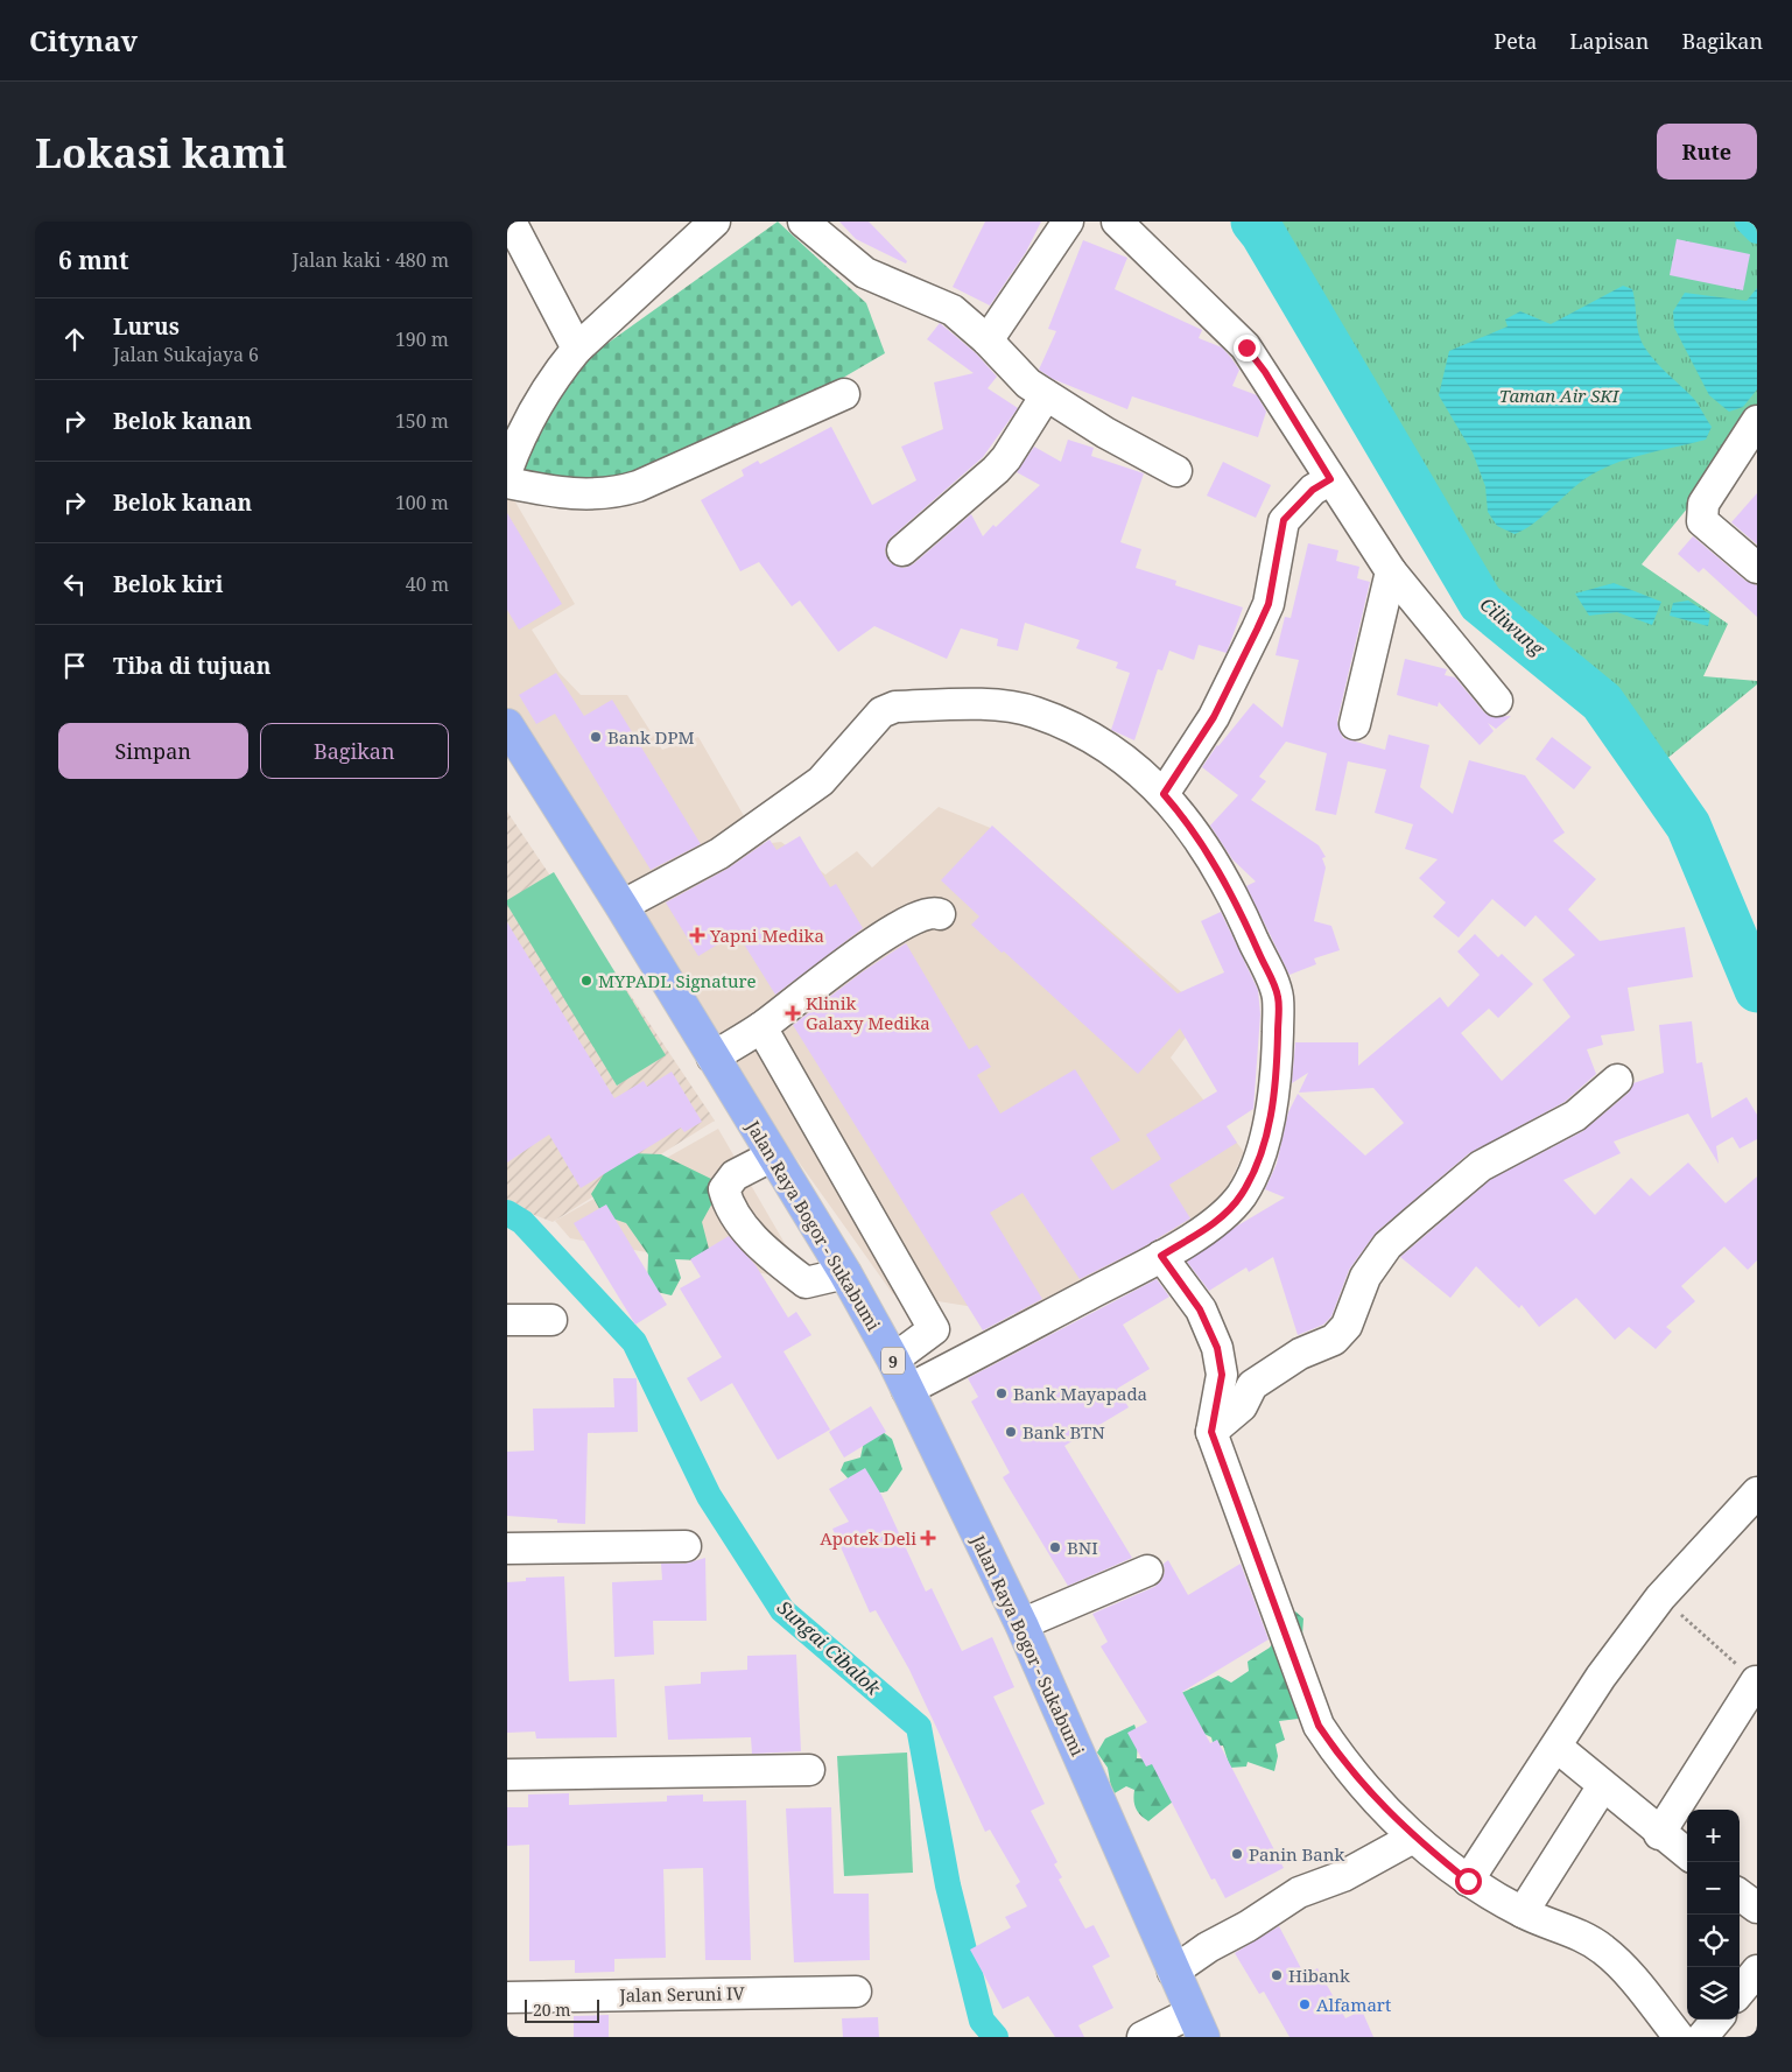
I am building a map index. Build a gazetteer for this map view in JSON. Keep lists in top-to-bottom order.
{
  "streets": {
    "highway": ["Jalan Raya Bogor - Sukabumi", "9"],
    "street": ["Jalan Seruni IV"]
  },
  "water": ["Ciliwung", "Sungai Cibalok"],
  "parks": ["Taman Air SKI"],
  "places": {
    "other": [
      "Bank DPM",
      "MYPADL Signature",
      "Bank Mayapada",
      "Bank BTN",
      "BNI",
      "Panin Bank",
      "Hibank",
      "Alfamart"
    ],
    "health": ["Yapni Medika", "Klinik Galaxy Medika", "Apotek Deli"]
  },
  "scale_bar": "20 m",
  "page": {
    "header": "Citynav",
    "nav": ["Peta", "Lapisan", "Bagikan"],
    "buttons": [
      "Rute",
      ["Simpan", "Bagikan"]
    ],
    "title": "Lokasi kami",
    "heading": ["6 mnt", "Jalan kaki · 480 m"],
    "list": [
      ["Lurus", "Jalan Sukajaya 6", "190 m"],
      ["Belok kanan", "150 m"],
      ["Belok kanan", "100 m"],
      ["Belok kiri", "40 m"],
      "Tiba di tujuan"
    ],
    "map_buttons": ["+", "−"],
    "scale": "20 m"
  }
}
